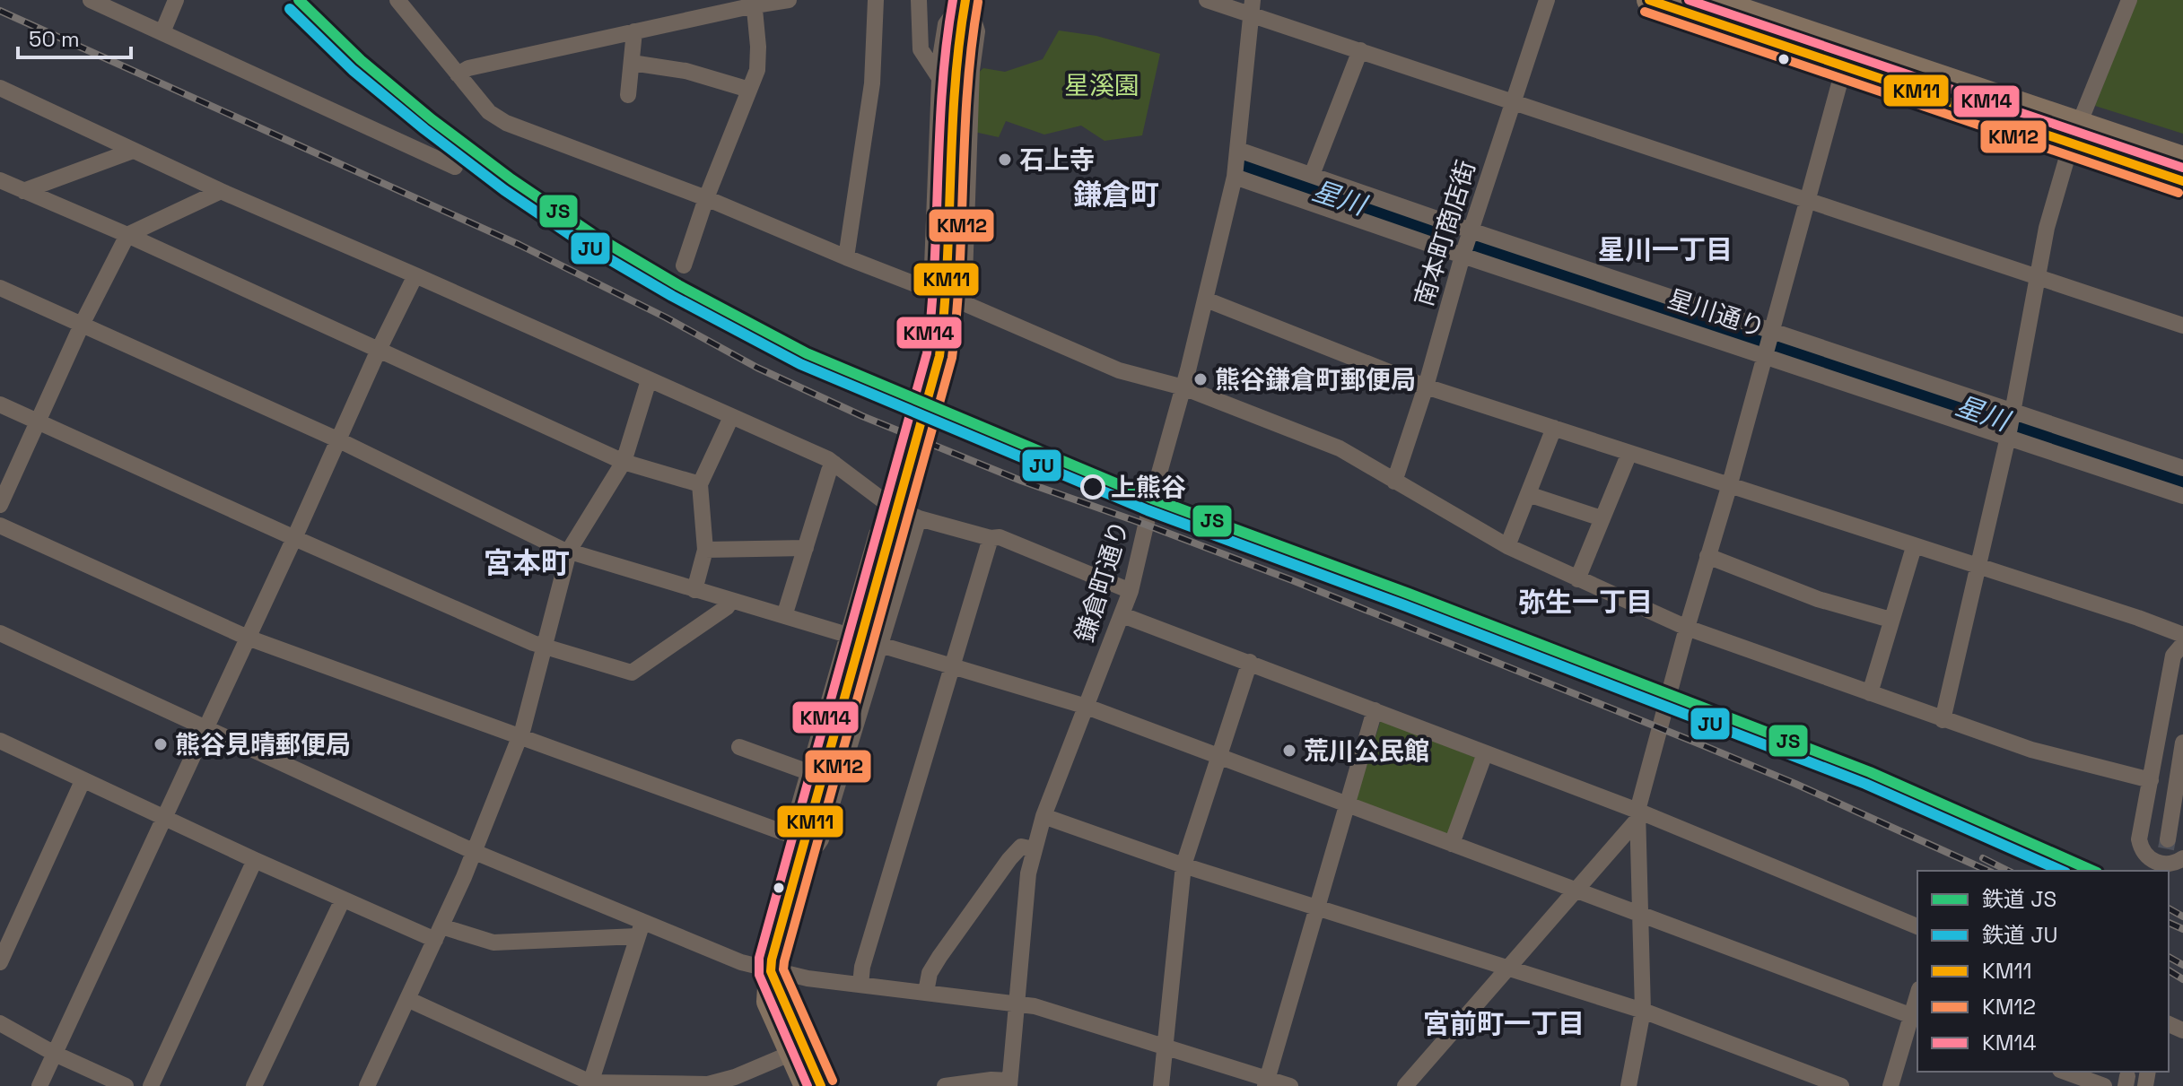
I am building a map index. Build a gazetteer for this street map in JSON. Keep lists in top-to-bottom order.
{
  "streets": {
    "street": ["南本町商店街", "星川通り", "鎌倉町通り"]
  },
  "crossings": [
    ["南本町商店街", "星川通り"],
    ["星川通り", "鎌倉町通り"]
  ],
  "districts": [
    "鎌倉町",
    "星川一丁目",
    "宮本町",
    "弥生一丁目",
    "宮前町一丁目"
  ],
  "water": ["星川"],
  "parks": ["星溪園"],
  "places": [
    "石上寺",
    "熊谷鎌倉町郵便局",
    "上熊谷",
    "熊谷見晴郵便局",
    "荒川公民館"
  ],
  "lines": [
    "rail line JS",
    "transit line KM11",
    "transit line KM14",
    "transit line KM12",
    "rail line JU"
  ],
  "legend": [
    "鉄道 JS",
    "鉄道 JU",
    "KM11",
    "KM12",
    "KM14"
  ],
  "scale_bar": "50 m"
}
